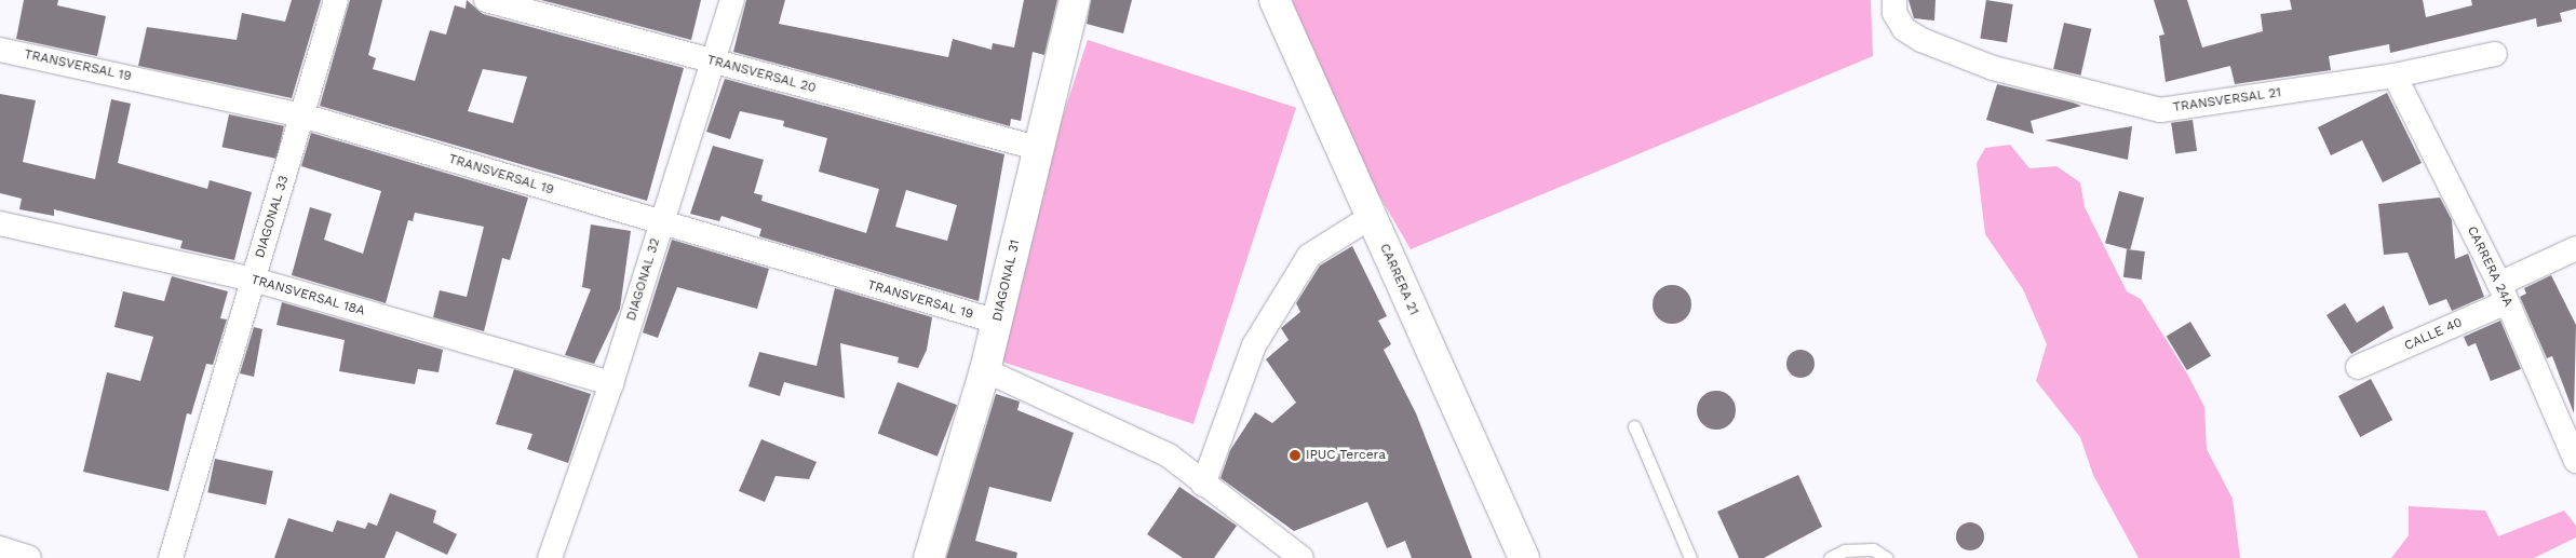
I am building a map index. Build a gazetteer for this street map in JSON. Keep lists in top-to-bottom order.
{
  "streets": {
    "street": [
      "TRANSVERSAL 19",
      "TRANSVERSAL 20",
      "TRANSVERSAL 21",
      "DIAGONAL 33",
      "CARRERA 24A",
      "DIAGONAL 32",
      "CARRERA 21",
      "DIAGONAL 31",
      "TRANSVERSAL 18A",
      "CALLE 40"
    ]
  },
  "crossings": [
    ["TRANSVERSAL 19", "DIAGONAL 33"],
    ["TRANSVERSAL 19", "DIAGONAL 32"],
    ["TRANSVERSAL 19", "DIAGONAL 31"],
    ["TRANSVERSAL 20", "DIAGONAL 32"],
    ["TRANSVERSAL 20", "DIAGONAL 31"],
    ["TRANSVERSAL 21", "CARRERA 24A"],
    ["DIAGONAL 33", "TRANSVERSAL 18A"],
    ["CARRERA 24A", "CALLE 40"],
    ["DIAGONAL 32", "TRANSVERSAL 18A"]
  ],
  "places": ["IPUC Tercera"]
}
